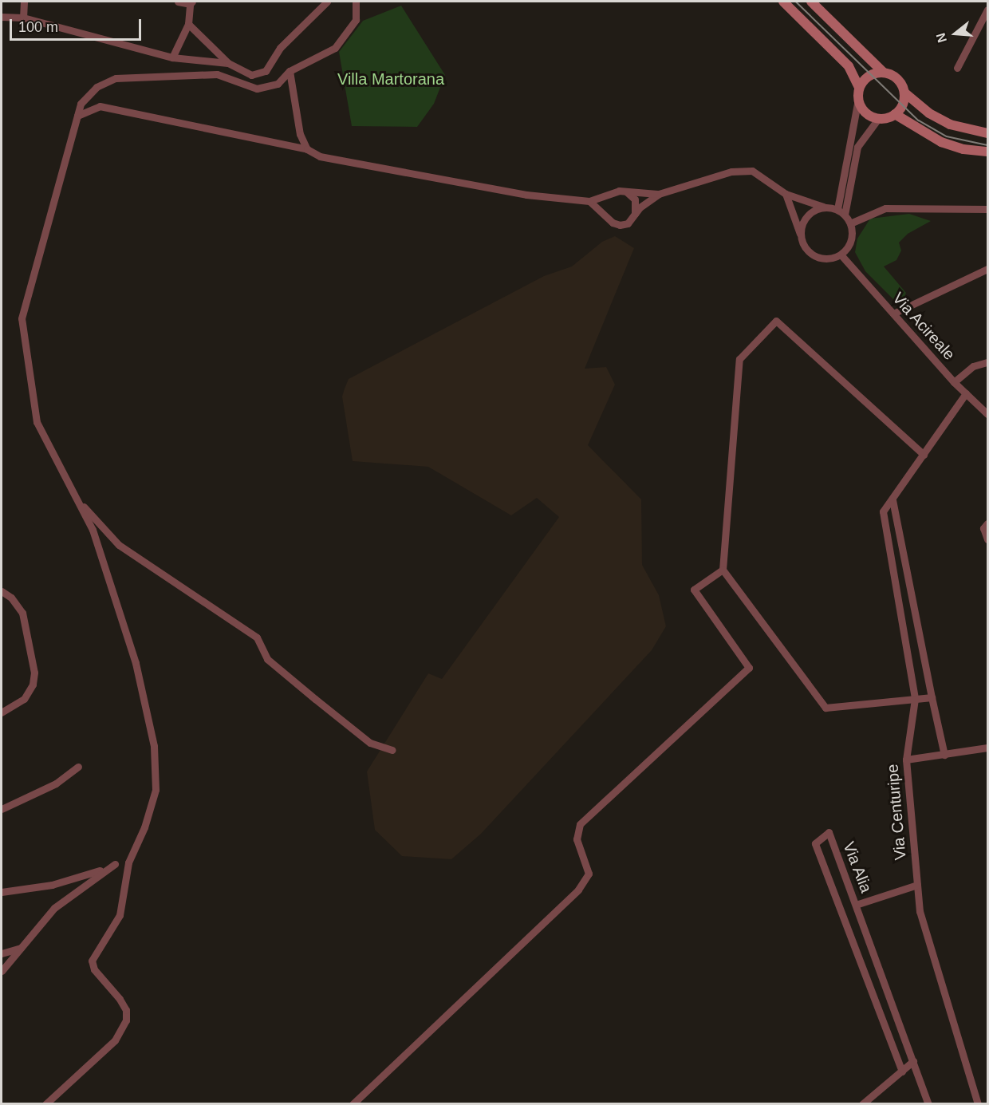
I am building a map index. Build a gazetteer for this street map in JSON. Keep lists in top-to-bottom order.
{
  "streets": {
    "street": ["Via Acireale", "Via Centuripe", "Via Alia"]
  },
  "crossings": [
    ["Via Acireale", "Via Centuripe"]
  ],
  "parks": ["Villa Martorana"],
  "scale_bar": "100 m",
  "north": "left"
}
